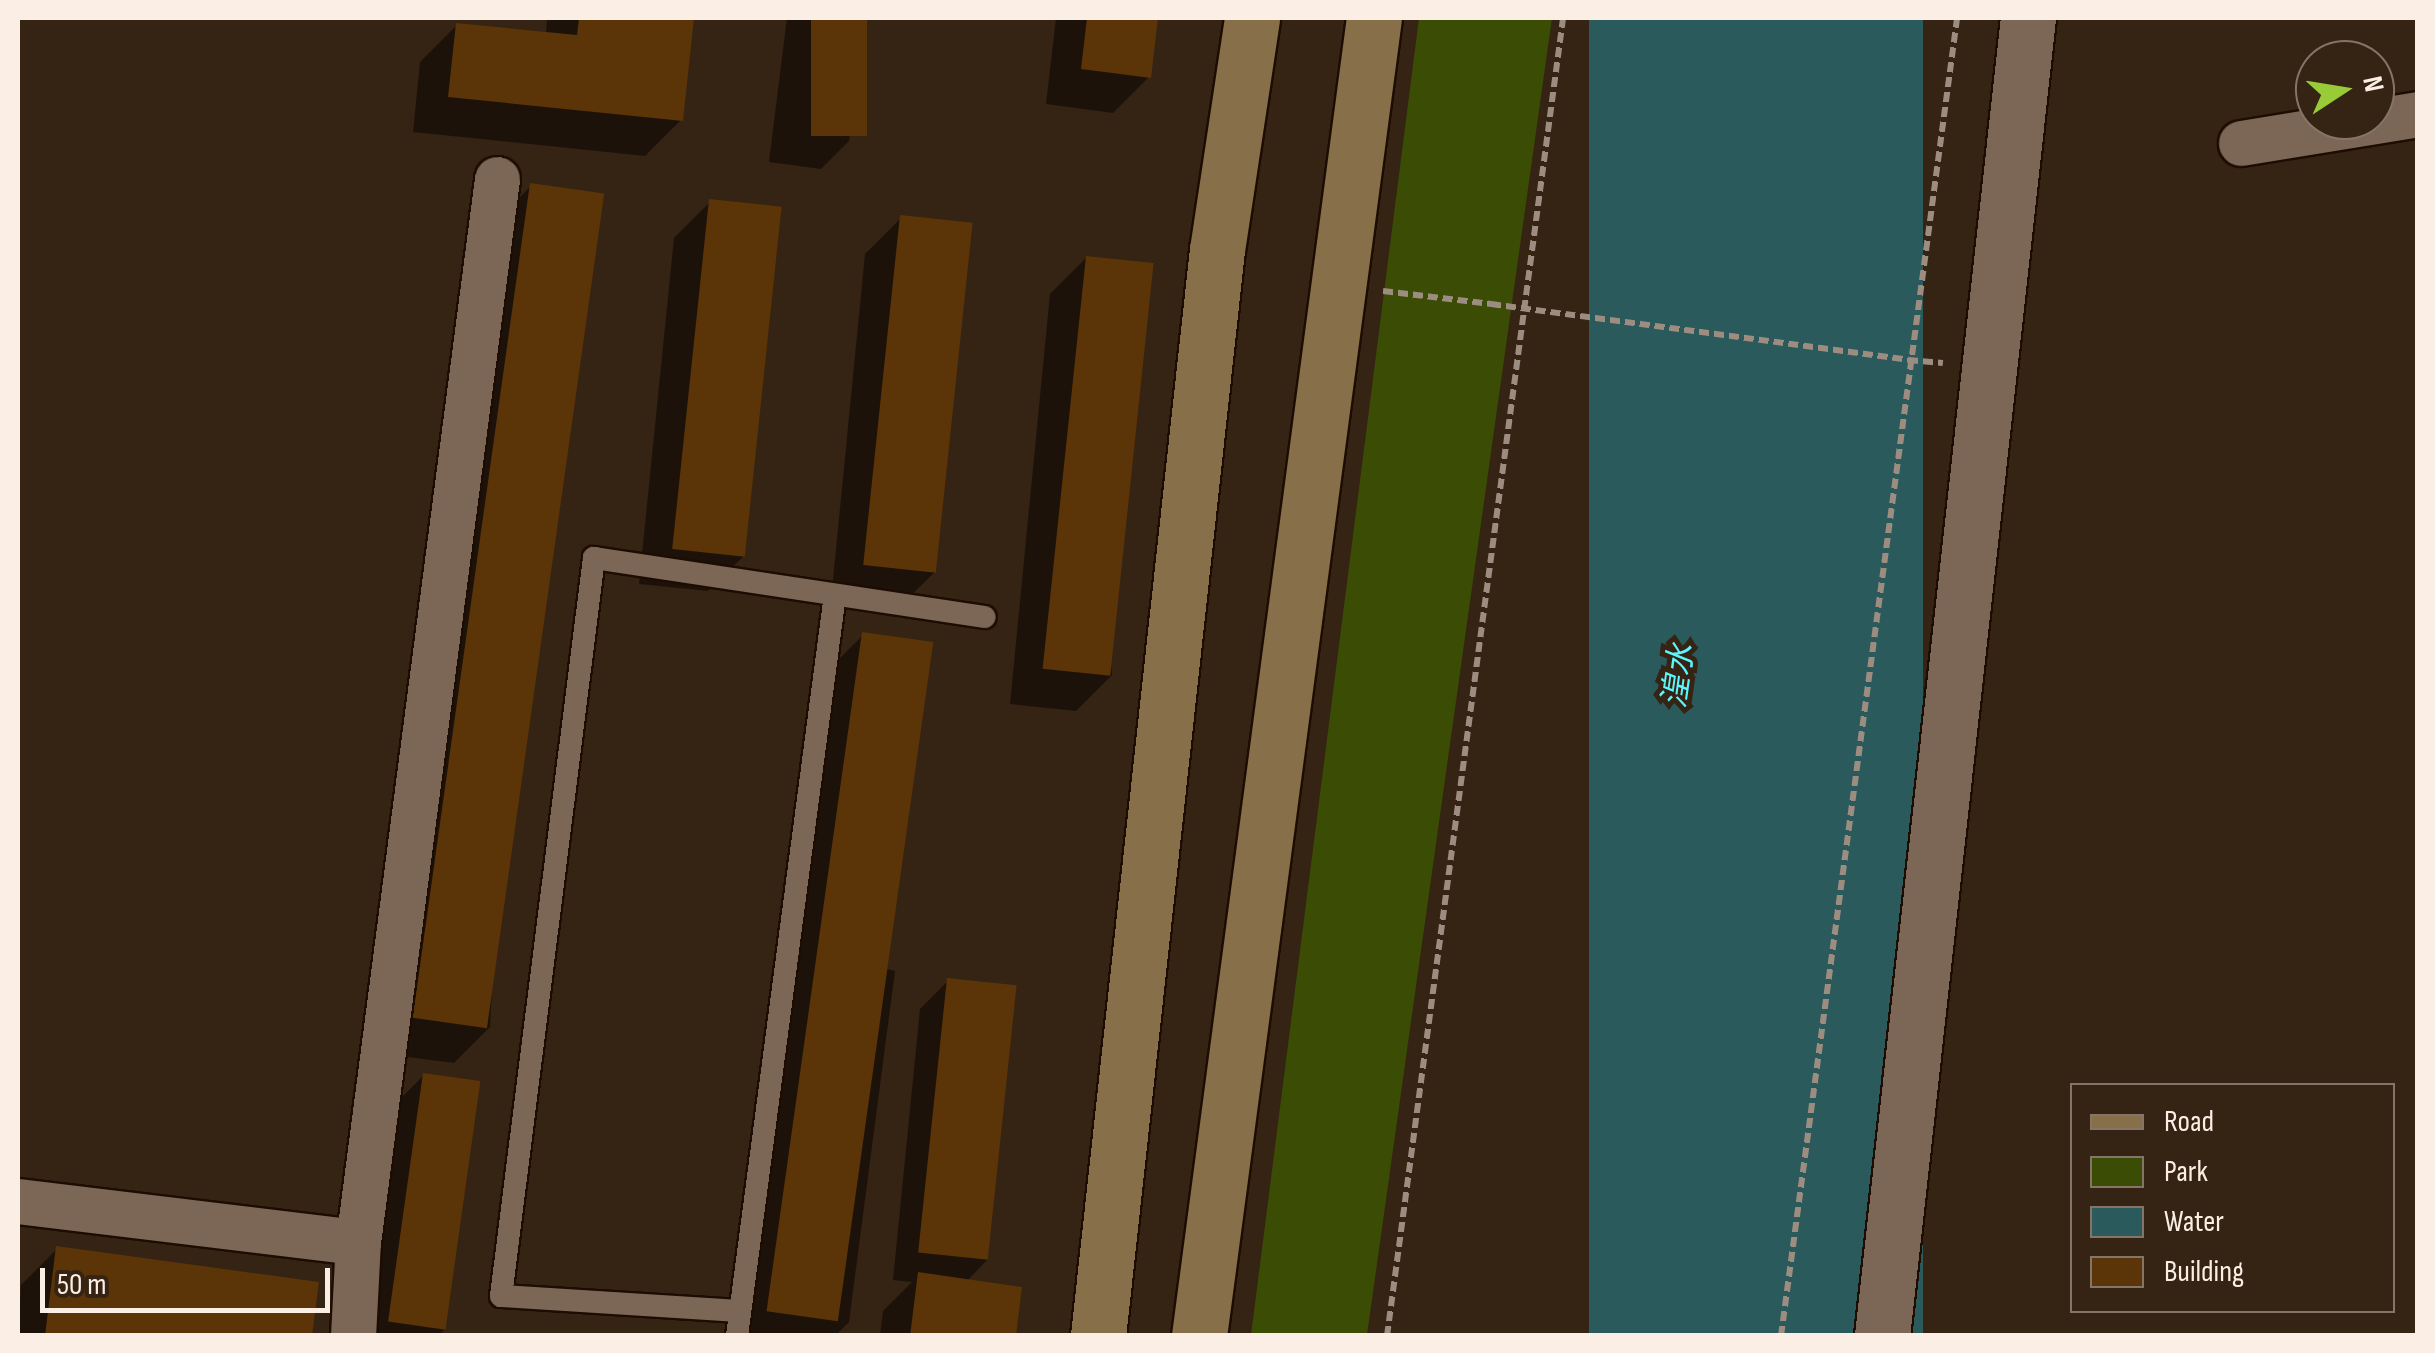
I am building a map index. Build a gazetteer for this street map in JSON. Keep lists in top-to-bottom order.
{
  "water": ["湟水"],
  "legend": [
    "Road",
    "Park",
    "Water",
    "Building"
  ],
  "scale_bar": "50 m",
  "north": "right"
}
